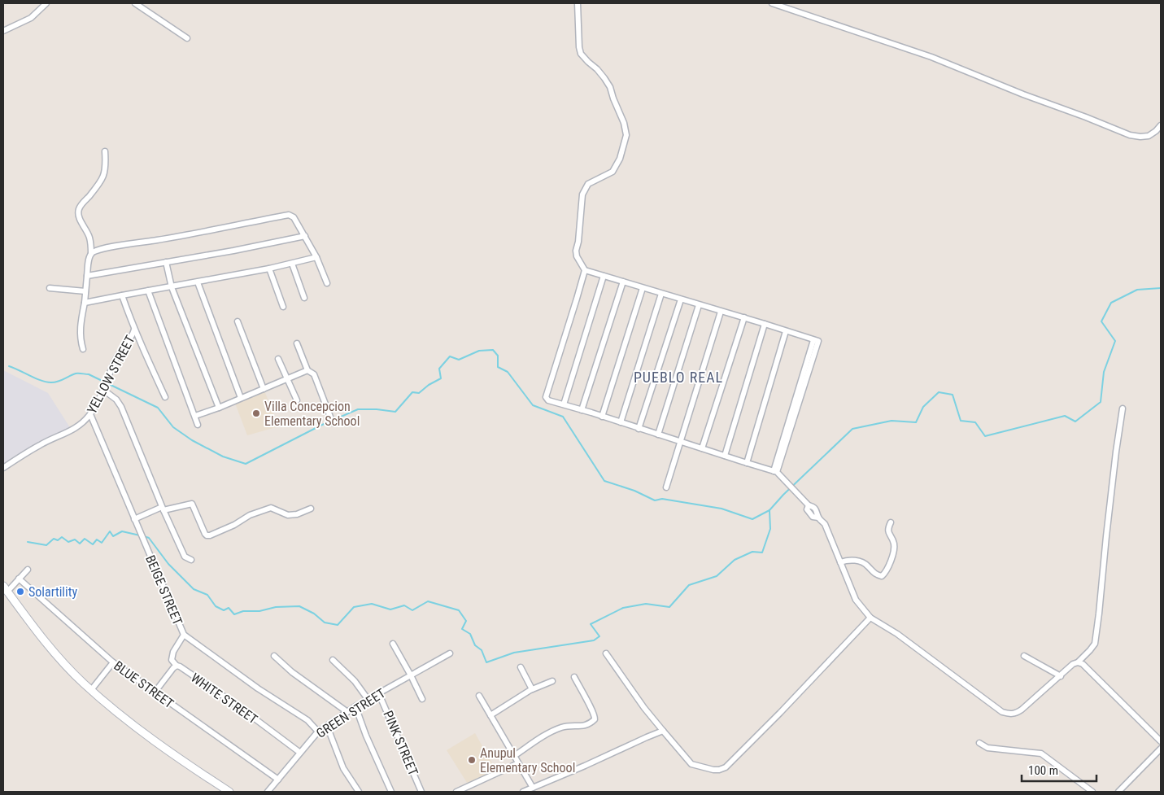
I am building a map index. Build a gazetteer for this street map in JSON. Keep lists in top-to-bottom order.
{
  "streets": {
    "street": [
      "YELLOW STREET",
      "BEIGE STREET",
      "BLUE STREET",
      "WHITE STREET",
      "GREEN STREET",
      "PINK STREET"
    ]
  },
  "crossings": [
    ["YELLOW STREET", "BEIGE STREET"],
    ["BEIGE STREET", "GREEN STREET"],
    ["BLUE STREET", "WHITE STREET"],
    ["BLUE STREET", "GREEN STREET"],
    ["WHITE STREET", "GREEN STREET"],
    ["GREEN STREET", "PINK STREET"]
  ],
  "districts": ["PUEBLO REAL"],
  "places": ["Villa Concepcion Elementary School", "Solartility", "Anupul Elementary School"],
  "scale_bar": "100 m"
}
